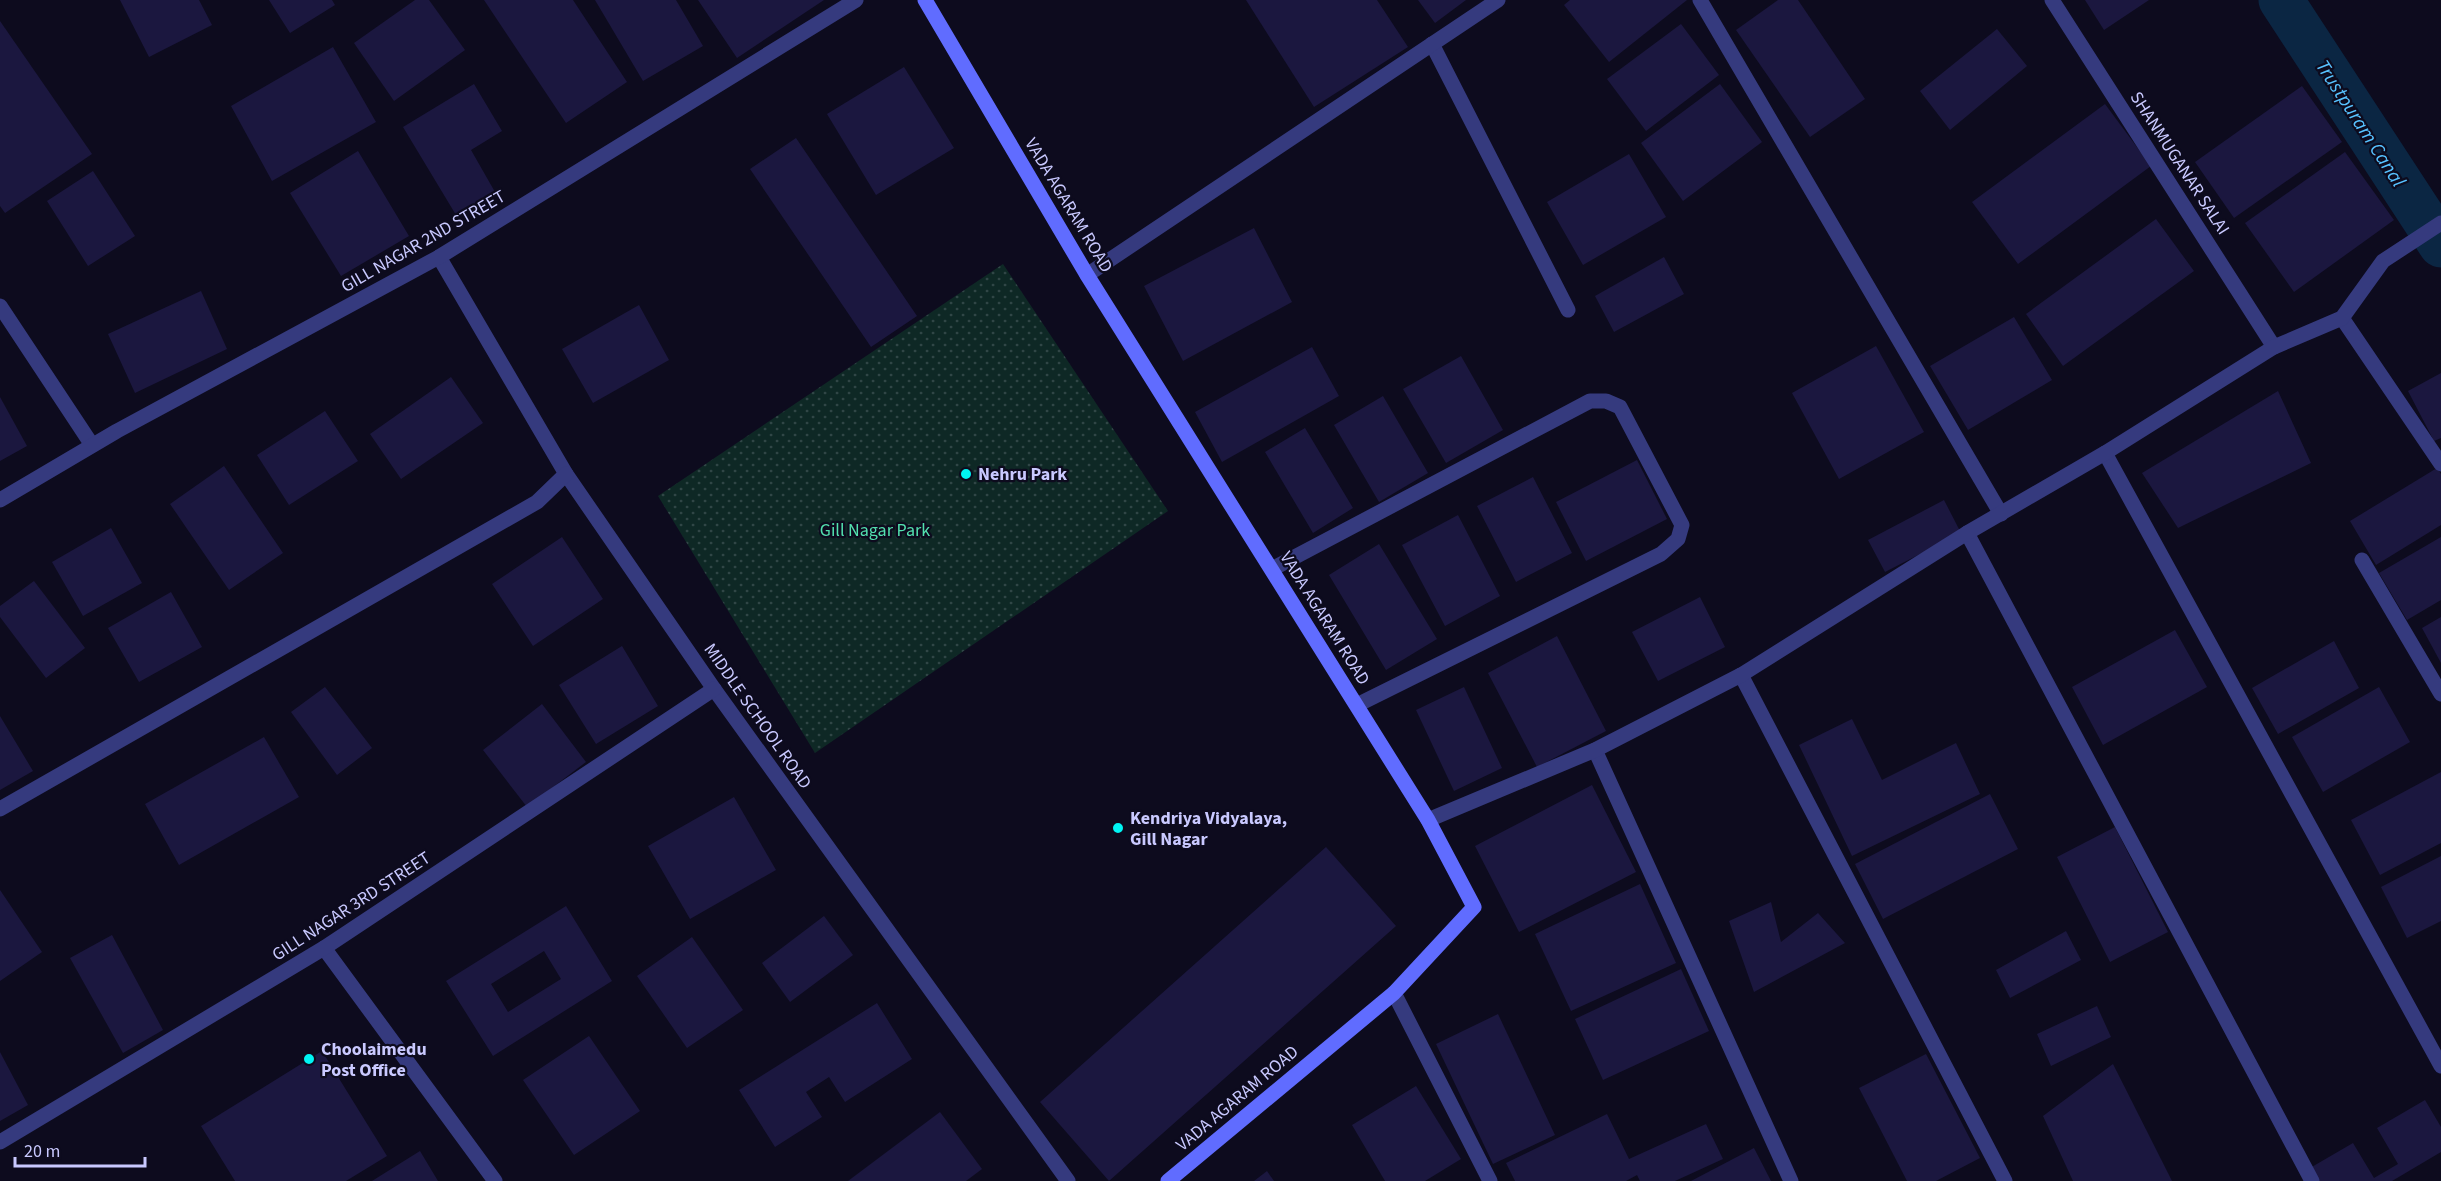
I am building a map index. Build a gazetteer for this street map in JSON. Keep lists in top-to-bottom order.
{
  "streets": {
    "street": [
      "SHANMUGANAR SALAI",
      "VADA AGARAM ROAD",
      "GILL NAGAR 2ND STREET",
      "MIDDLE SCHOOL ROAD",
      "GILL NAGAR 3RD STREET"
    ]
  },
  "crossings": [
    ["GILL NAGAR 2ND STREET", "MIDDLE SCHOOL ROAD"],
    ["MIDDLE SCHOOL ROAD", "GILL NAGAR 3RD STREET"]
  ],
  "water": ["Trustpuram Canal"],
  "parks": ["Gill Nagar Park"],
  "places": ["Nehru Park", "Kendriya Vidyalaya, Gill Nagar", "Choolaimedu Post Office"],
  "scale_bar": "20 m"
}
